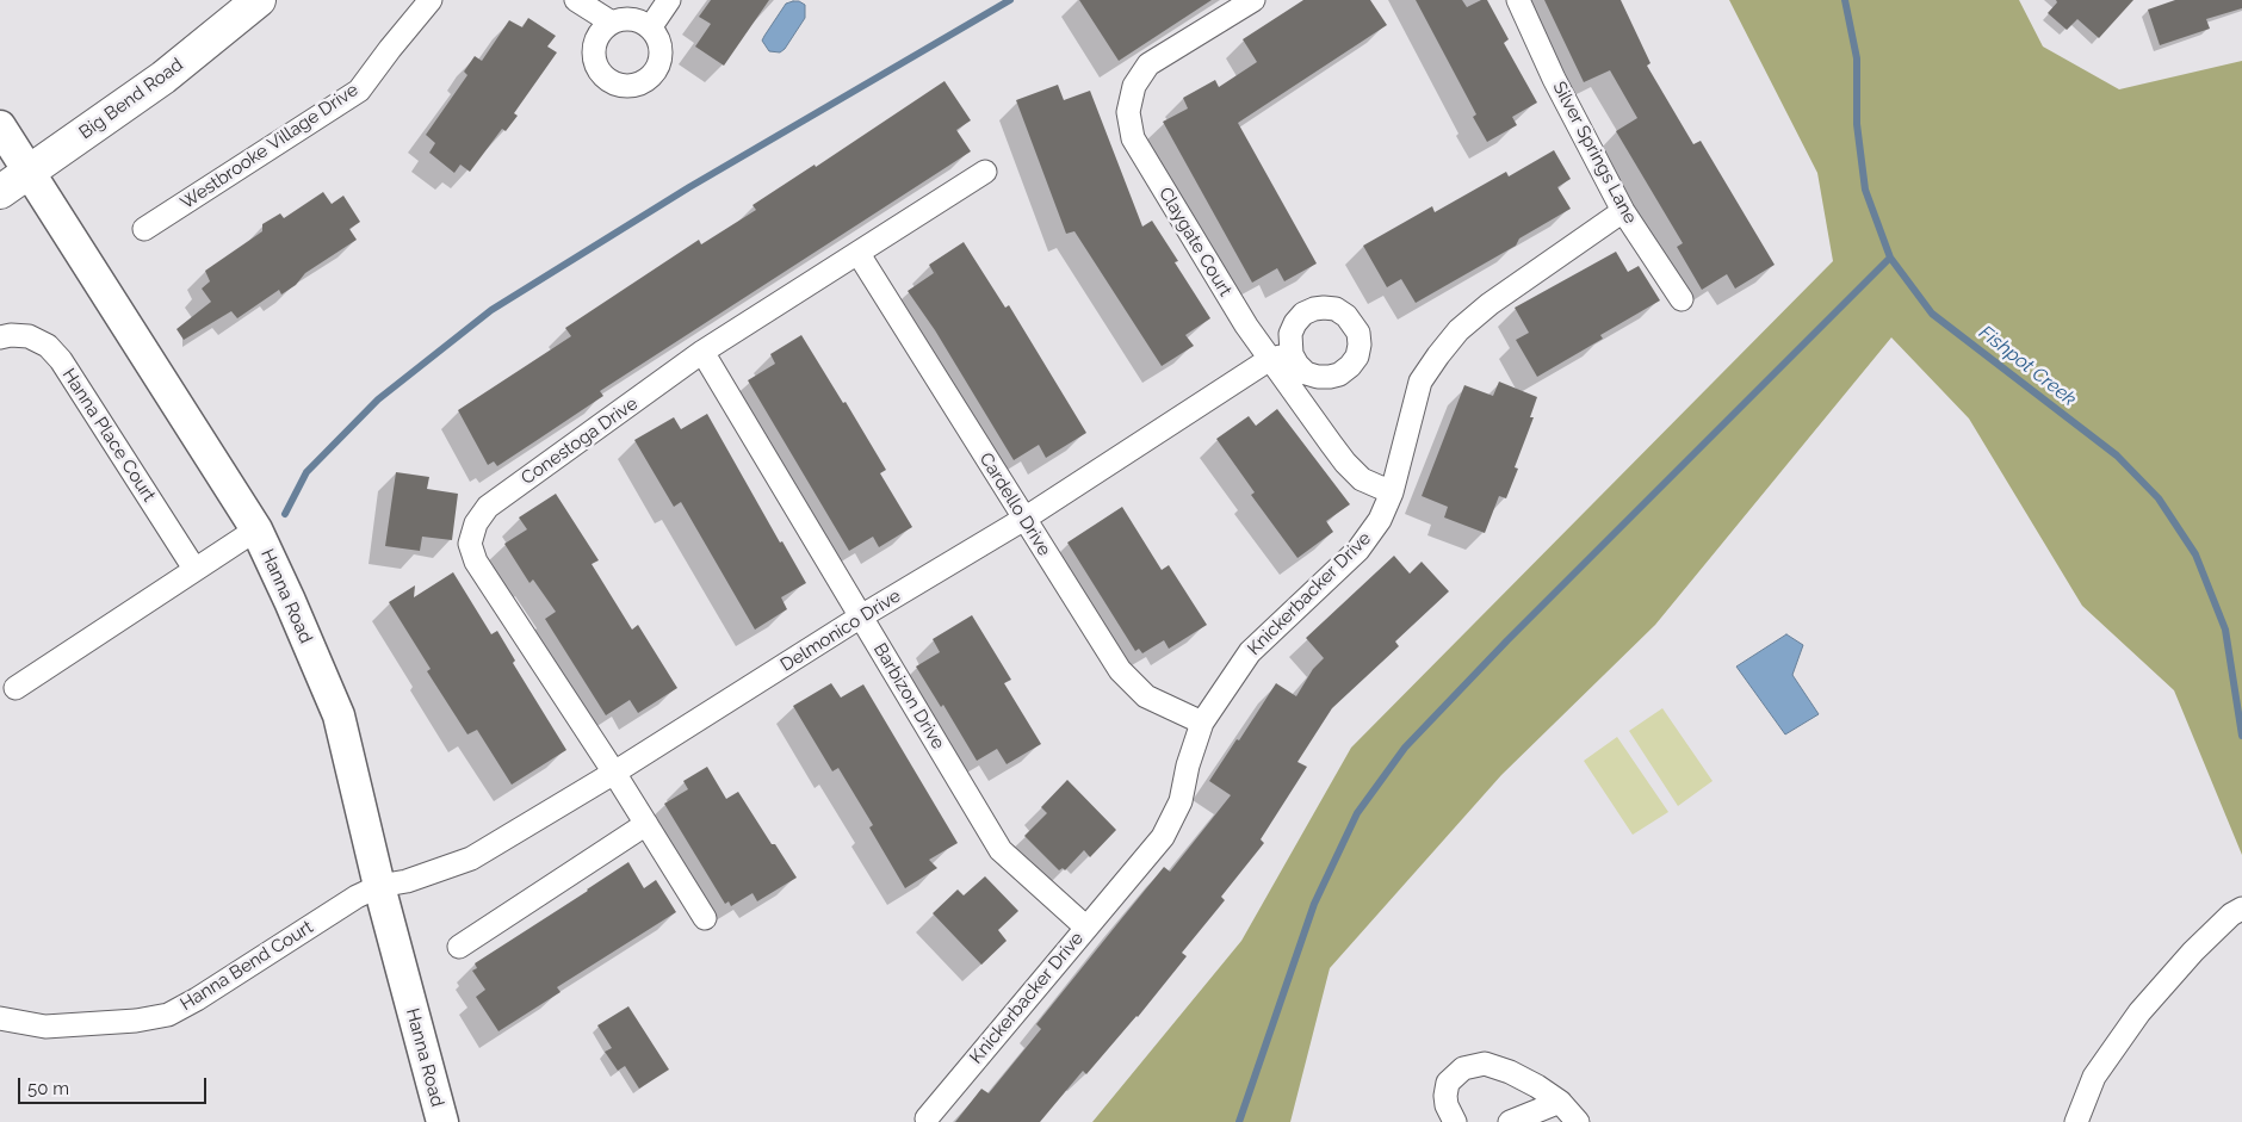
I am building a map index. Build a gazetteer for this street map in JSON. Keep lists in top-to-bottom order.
{
  "streets": {
    "main road": ["Big Bend Road"],
    "street": [
      "Westbrooke Village Drive",
      "Silver Springs Lane",
      "Claygate Court",
      "Hanna Place Court",
      "Conestoga Drive",
      "Cardello Drive",
      "Knickerbacker Drive",
      "Hanna Road",
      "Delmonico Drive",
      "Barbizon Drive",
      "Hanna Bend Court"
    ]
  },
  "crossings": [
    ["Big Bend Road", "Hanna Road"],
    ["Silver Springs Lane", "Knickerbacker Drive"],
    ["Claygate Court", "Knickerbacker Drive"],
    ["Claygate Court", "Delmonico Drive"],
    ["Conestoga Drive", "Cardello Drive"],
    ["Conestoga Drive", "Delmonico Drive"],
    ["Conestoga Drive", "Barbizon Drive"],
    ["Cardello Drive", "Knickerbacker Drive"],
    ["Cardello Drive", "Delmonico Drive"],
    ["Knickerbacker Drive", "Barbizon Drive"],
    ["Hanna Road", "Delmonico Drive"],
    ["Hanna Road", "Hanna Bend Court"],
    ["Delmonico Drive", "Barbizon Drive"],
    ["Delmonico Drive", "Hanna Bend Court"]
  ],
  "water": ["Fishpot Creek"],
  "scale_bar": "50 m"
}
